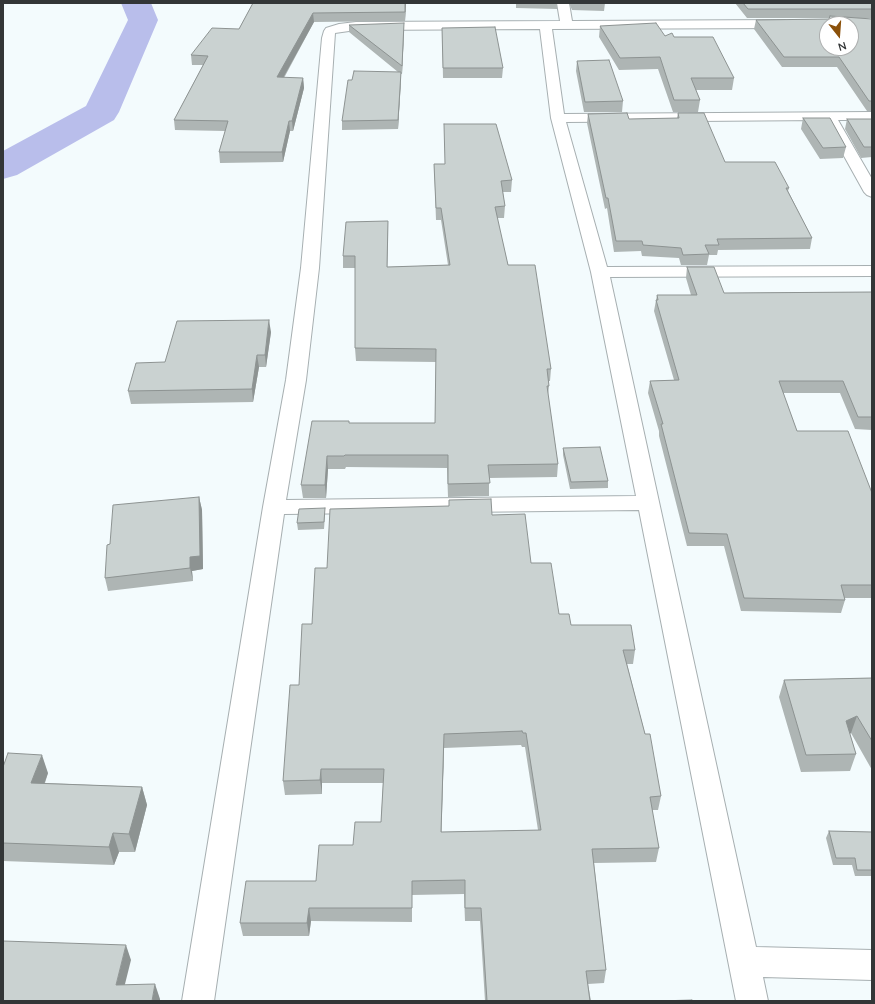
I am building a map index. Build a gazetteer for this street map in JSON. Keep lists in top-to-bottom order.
{
  "north": "bottom"
}
